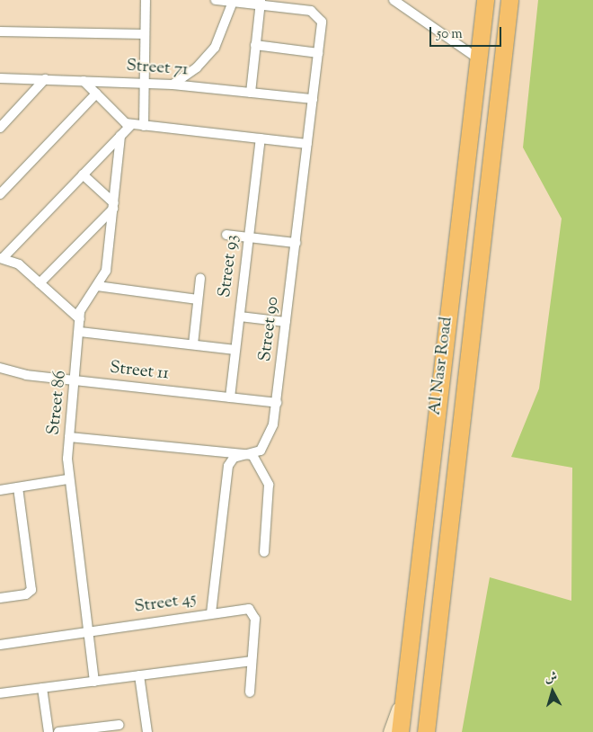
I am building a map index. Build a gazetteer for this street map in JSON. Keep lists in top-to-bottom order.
{
  "streets": {
    "highway": ["Al Nasr Road"],
    "street": [
      "Street 71",
      "Street 93",
      "Street 90",
      "Street 11",
      "Street 86",
      "Street 45"
    ]
  },
  "crossings": [
    ["Street 71", "Street 90"],
    ["Street 93", "Street 11"],
    ["Street 90", "Street 11"],
    ["Street 11", "Street 86"],
    ["Street 86", "Street 45"]
  ],
  "scale_bar": "50 m",
  "north": "top"
}
